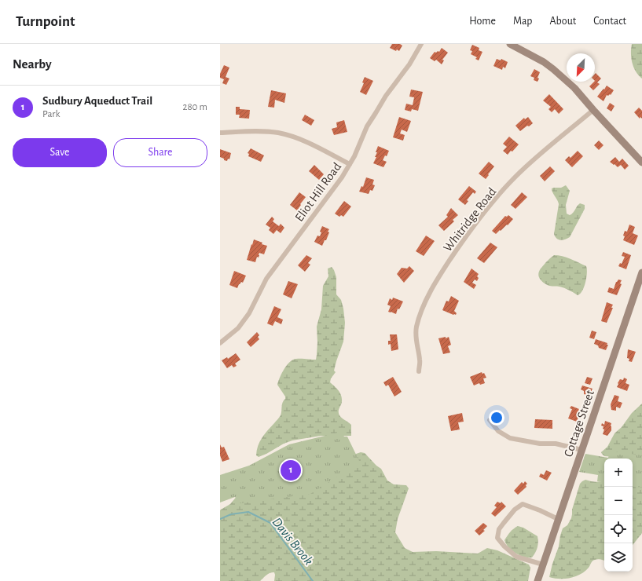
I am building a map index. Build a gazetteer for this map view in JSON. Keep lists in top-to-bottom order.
{
  "streets": {
    "street": ["Eliot Hill Road", "Whitridge Road", "Cottage Street"]
  },
  "water": ["Davis Brook"],
  "north": "bottom left",
  "page": {
    "header": "Turnpoint",
    "nav": [
      "Home",
      "Map",
      "About",
      "Contact"
    ],
    "heading": "Nearby",
    "list": [
      {
        "mark": "1",
        "name": "Sudbury Aqueduct Trail",
        "note": "Park",
        "value": "280 m"
      }
    ],
    "buttons": ["Save", "Share"],
    "map_buttons": ["+", "−"],
    "pins": "1"
  }
}
